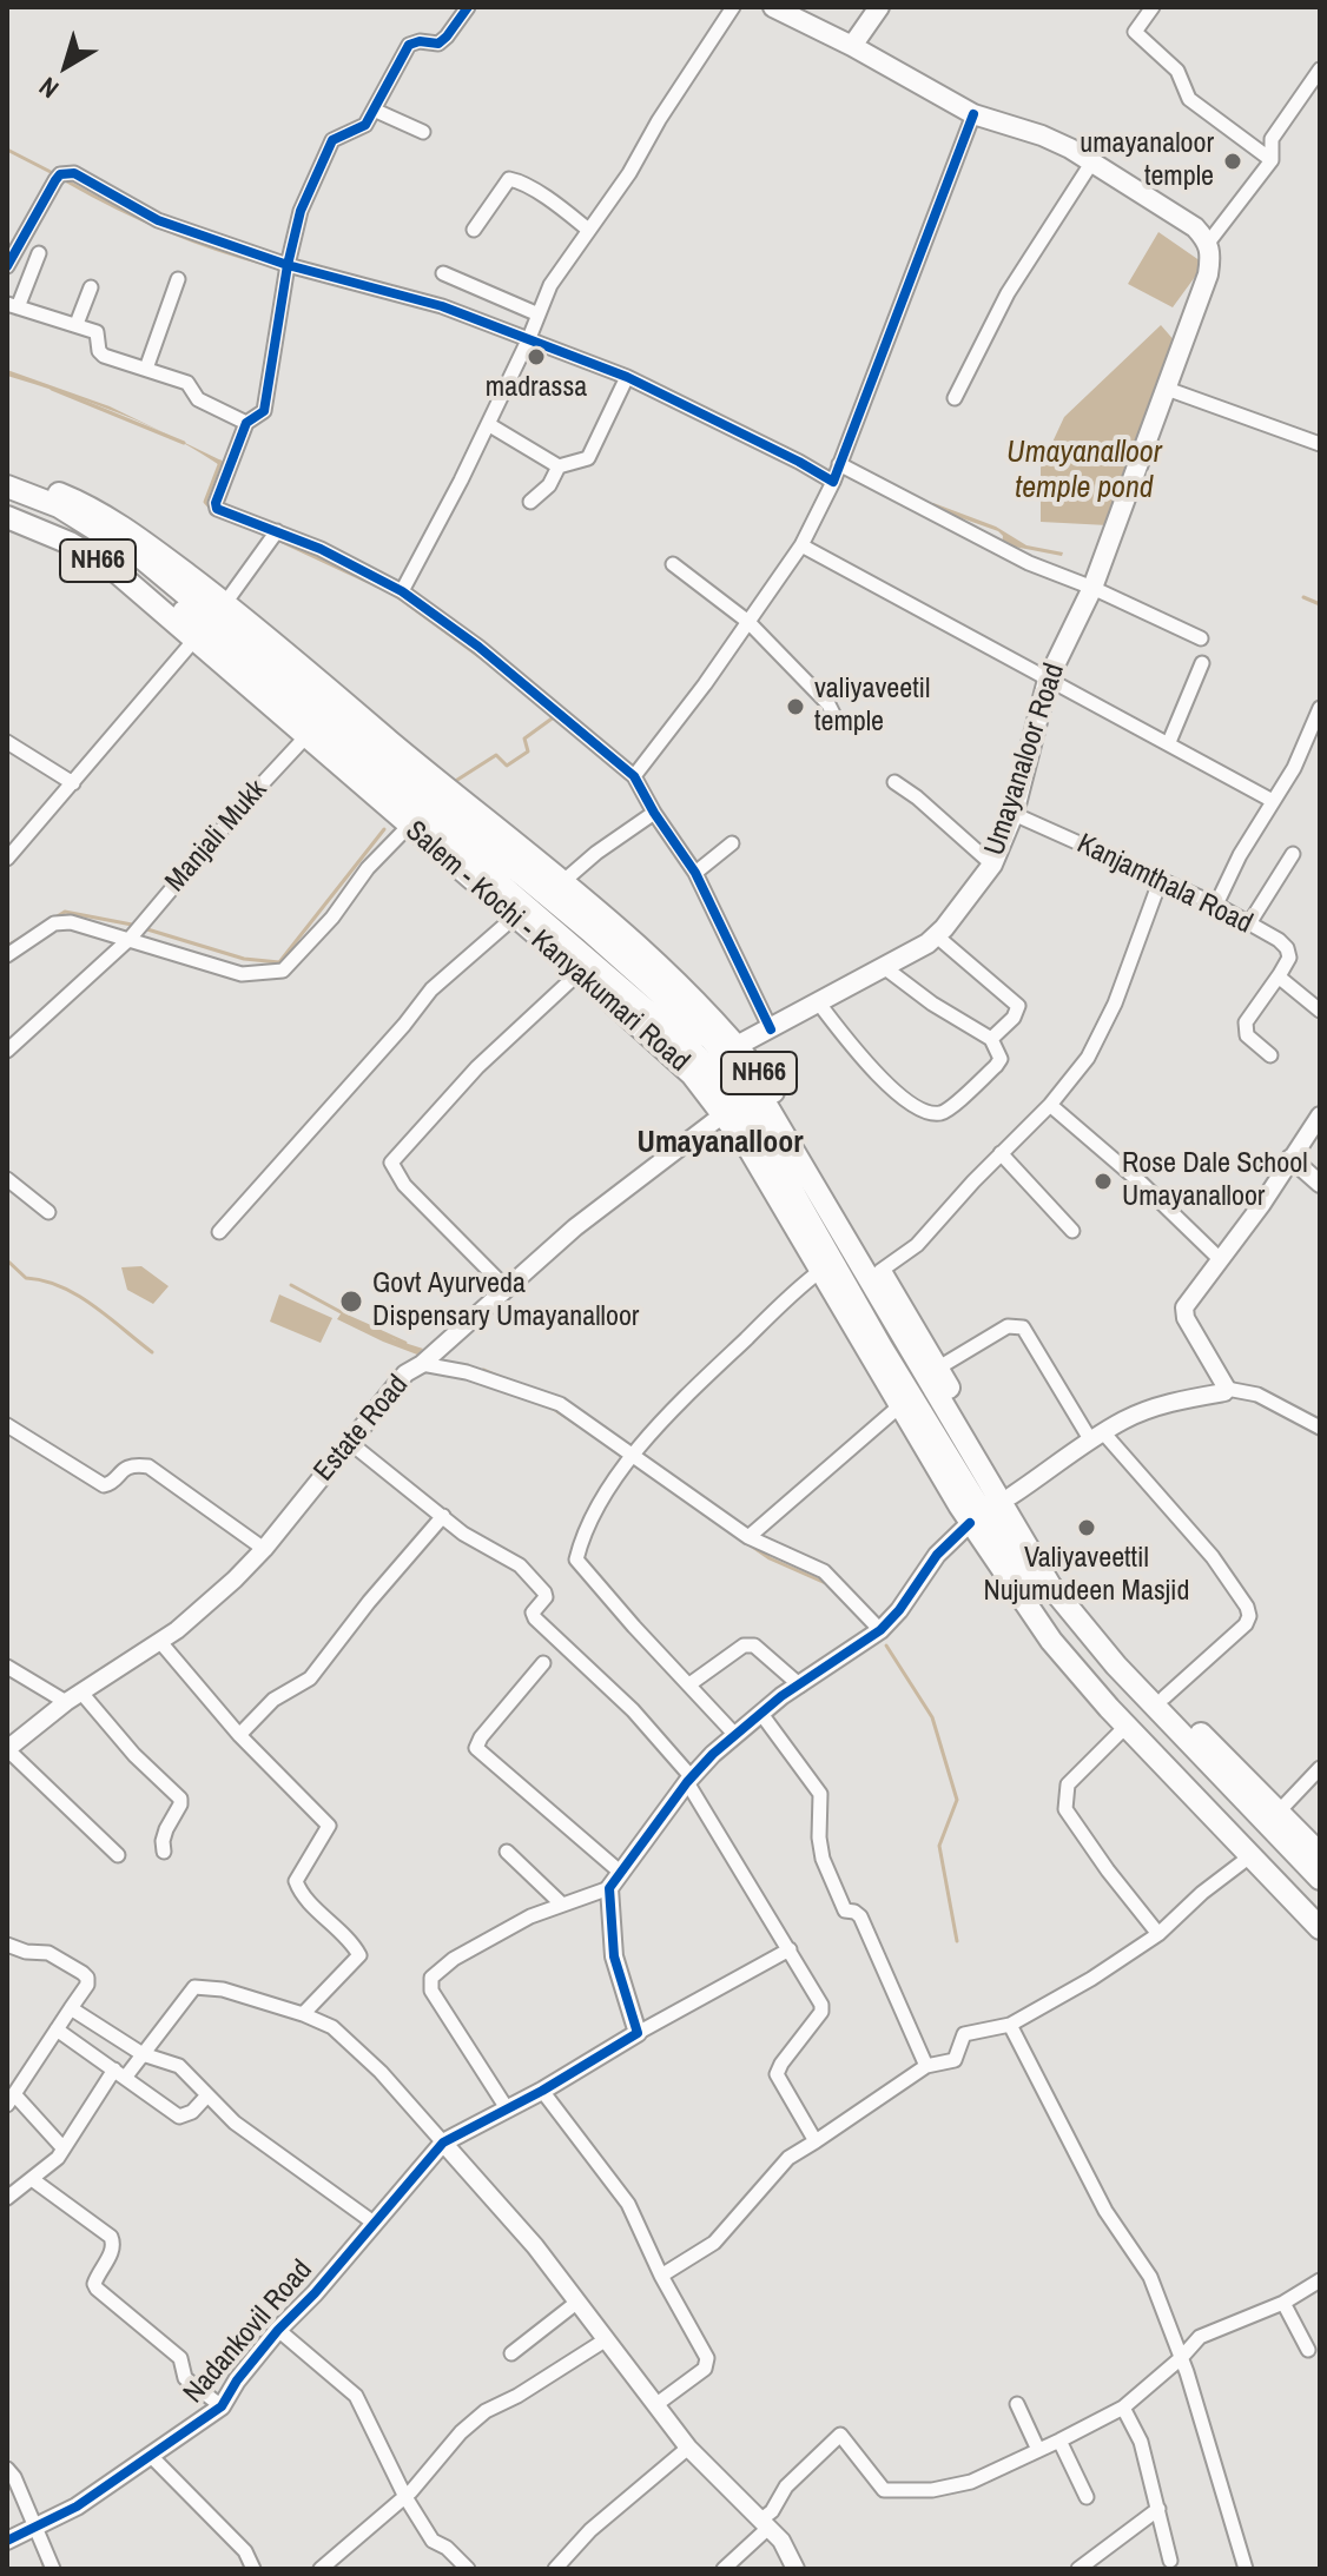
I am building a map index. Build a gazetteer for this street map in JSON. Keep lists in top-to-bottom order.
{
  "streets": {
    "highway": ["NH66", "Salem - Kochi - Kanyakumari Road"],
    "main road": ["Umayanaloor Road"],
    "street": [
      "Manjali Mukk",
      "Kanjamthala Road",
      "Estate Road",
      "Nadankovil Road"
    ]
  },
  "crossings": [
    ["Umayanaloor Road", "Kanjamthala Road"],
    ["Umayanaloor Road", "Salem - Kochi - Kanyakumari Road"],
    ["Manjali Mukk", "Salem - Kochi - Kanyakumari Road"],
    ["Salem - Kochi - Kanyakumari Road", "Estate Road"]
  ],
  "districts": ["Umayanalloor"],
  "water": ["Umayanalloor temple pond"],
  "places": [
    "umayanaloor temple",
    "madrassa",
    "valiyaveetil temple",
    "Rose Dale School Umayanalloor",
    "Govt Ayurveda Dispensary Umayanalloor",
    "Valiyaveettil Nujumudeen Masjid"
  ],
  "north": "bottom left"
}
